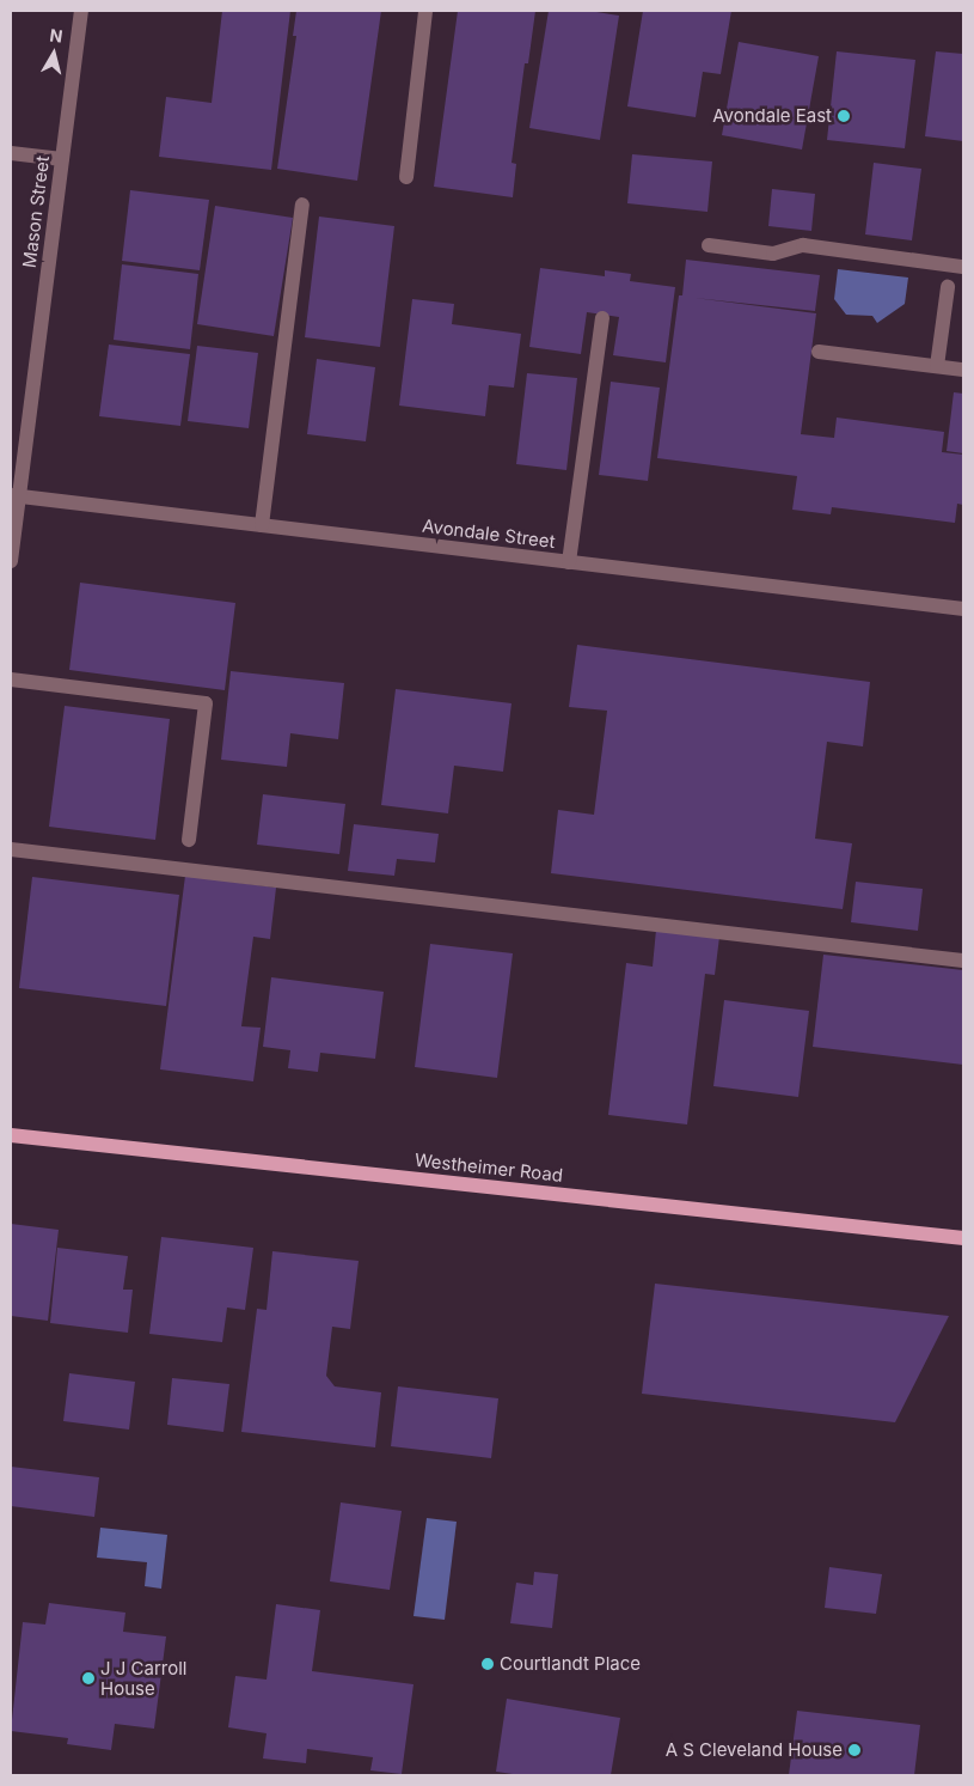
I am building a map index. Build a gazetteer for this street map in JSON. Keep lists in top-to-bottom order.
{
  "streets": {
    "main road": ["Westheimer Road"],
    "street": ["Mason Street", "Avondale Street"]
  },
  "crossings": [
    ["Mason Street", "Avondale Street"]
  ],
  "places": [
    "Avondale East",
    "Courtlandt Place",
    "J J Carroll House",
    "A S Cleveland House"
  ],
  "north": "top"
}
